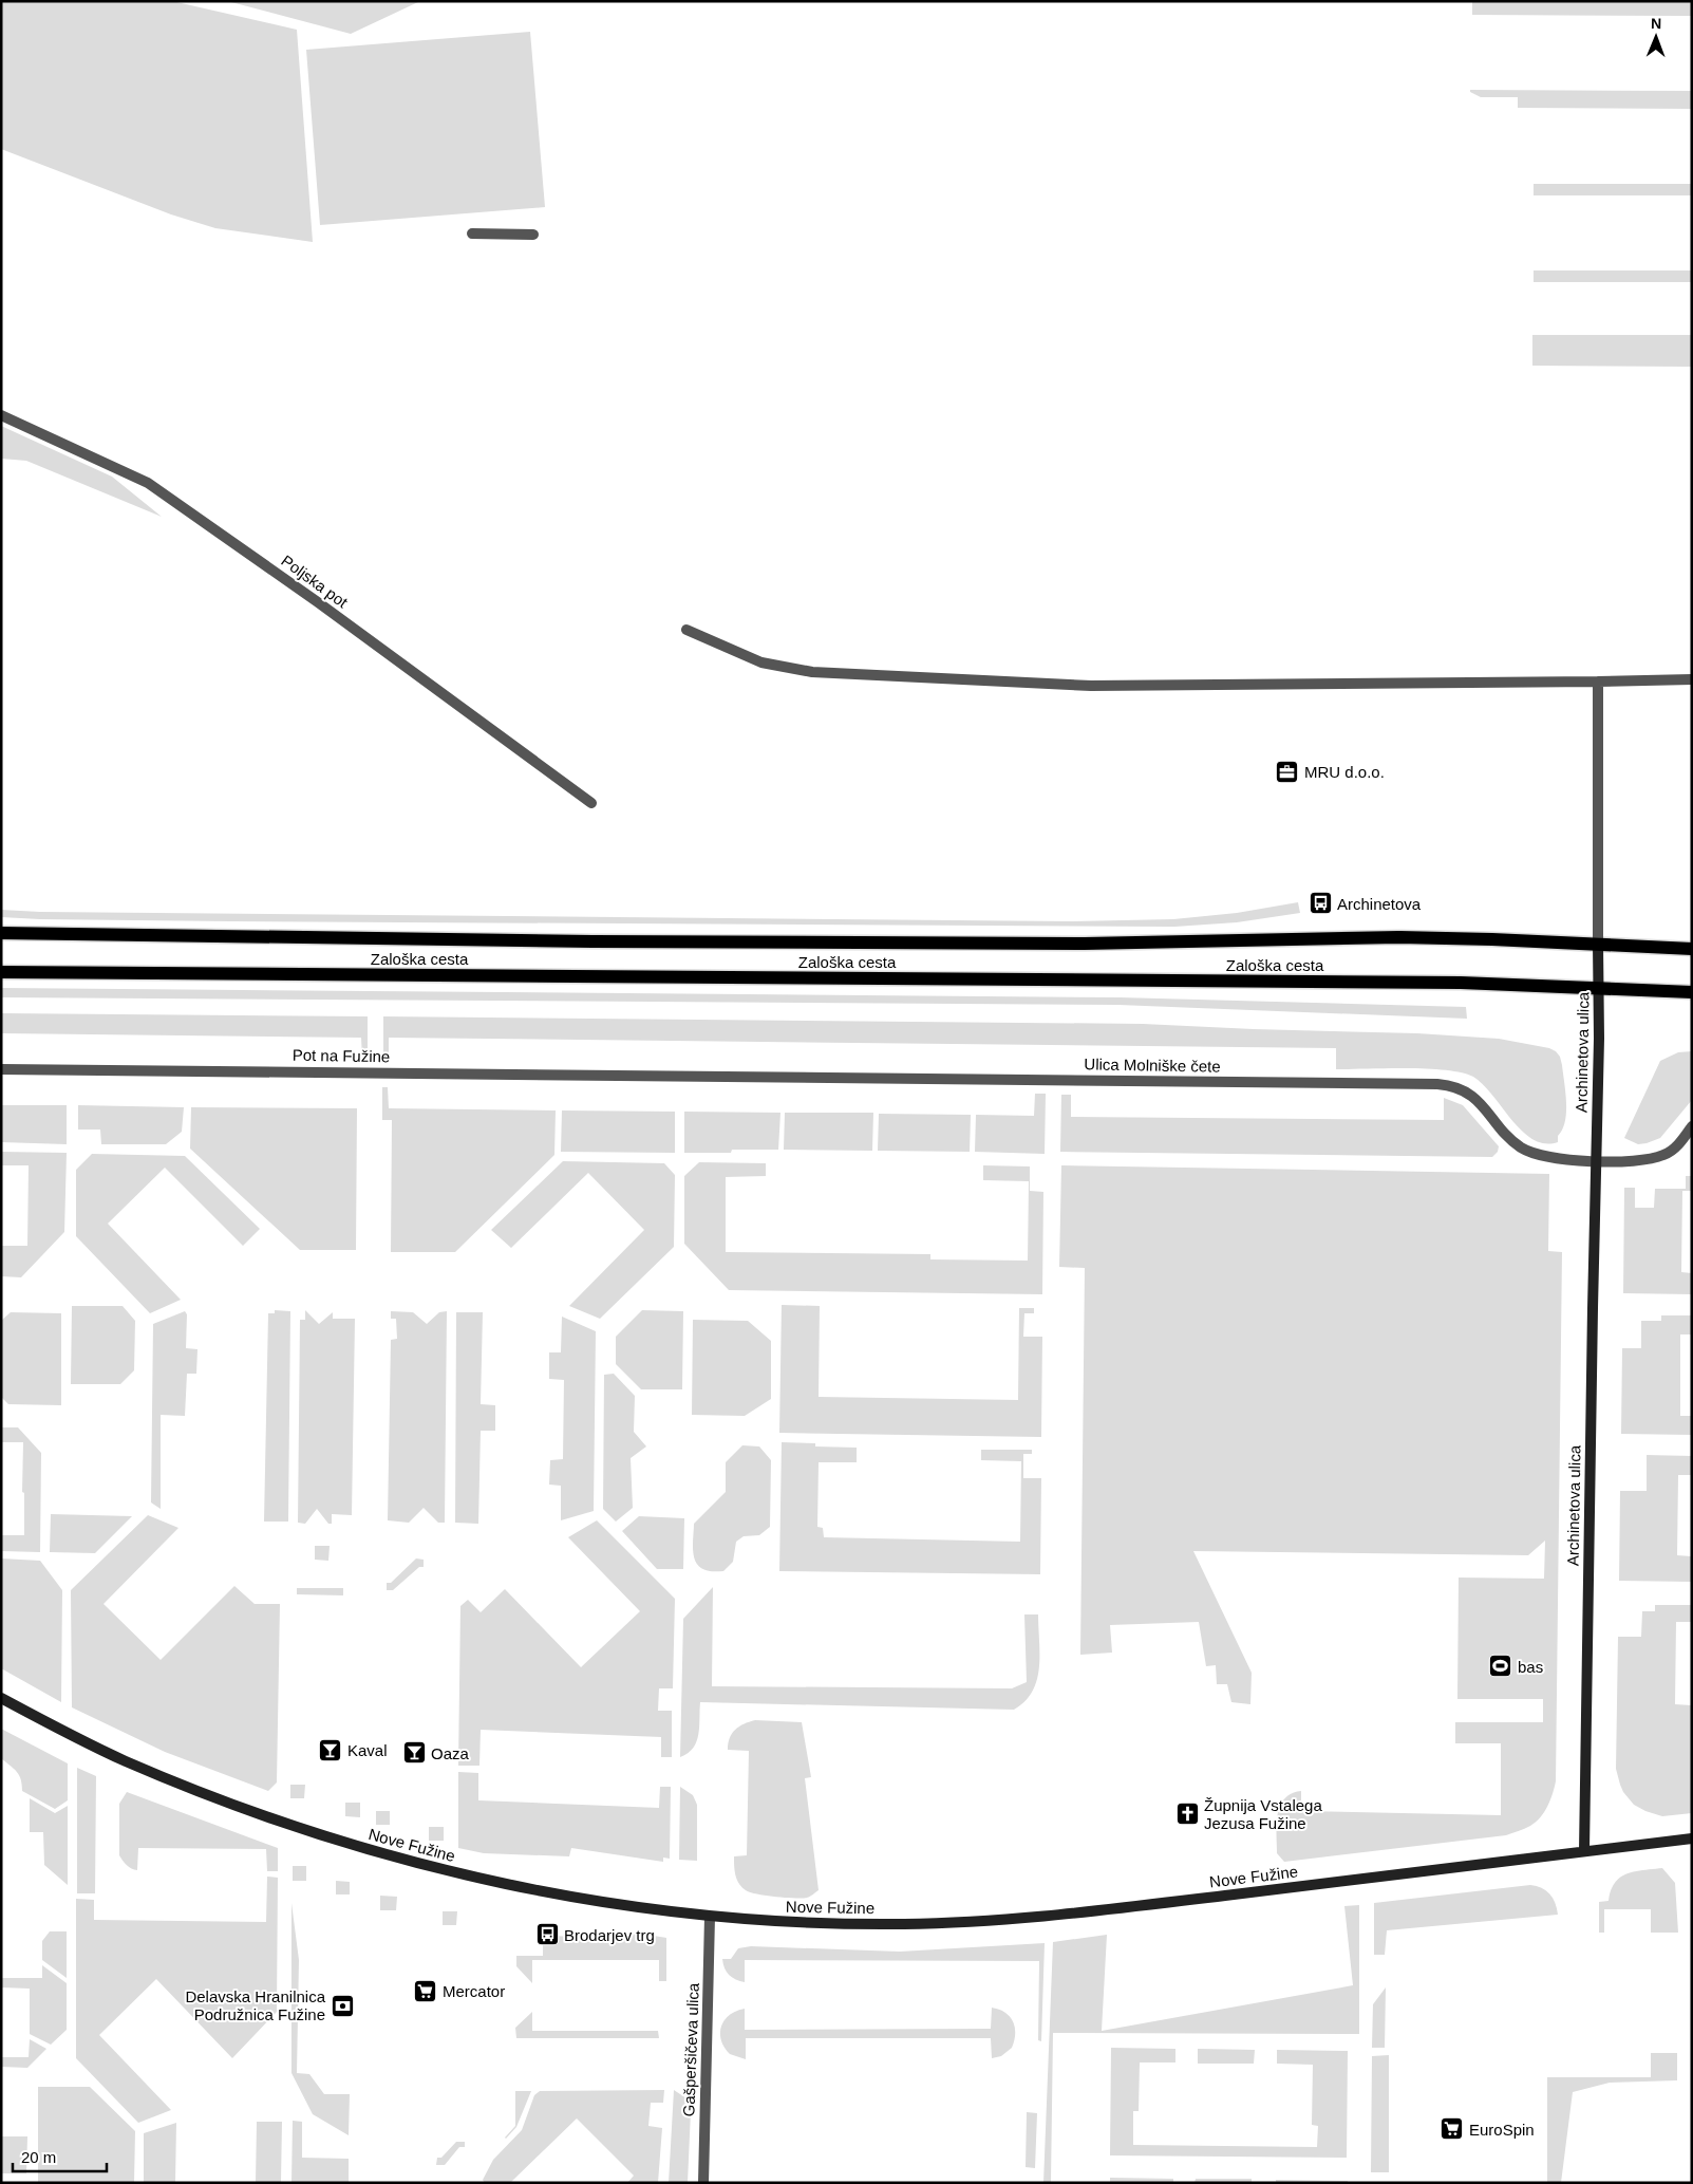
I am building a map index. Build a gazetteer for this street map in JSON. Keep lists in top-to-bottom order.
{
  "streets": {
    "main road": ["Zaloška cesta"],
    "street": [
      "Poljska pot",
      "Archinetova ulica",
      "Pot na Fužine",
      "Ulica Molniške čete",
      "Nove Fužine",
      "Gašperšičeva ulica"
    ]
  },
  "crossings": [
    ["Zaloška cesta", "Archinetova ulica"],
    ["Archinetova ulica", "Ulica Molniške čete"],
    ["Archinetova ulica", "Nove Fužine"],
    ["Pot na Fužine", "Ulica Molniške čete"],
    ["Nove Fužine", "Gašperšičeva ulica"]
  ],
  "places": {
    "office": ["MRU d.o.o."],
    "bus stop": ["Archinetova", "Brodarjev trg"],
    "sports": ["bas"],
    "bar": ["Kaval", "Oaza"],
    "church": ["Župnija Vstalega Jezusa Fužine"],
    "supermarket": ["Mercator", "EuroSpin"],
    "bank": ["Delavska Hranilnica Podružnica Fužine"]
  },
  "scale_bar": "20 m",
  "north": "top"
}
